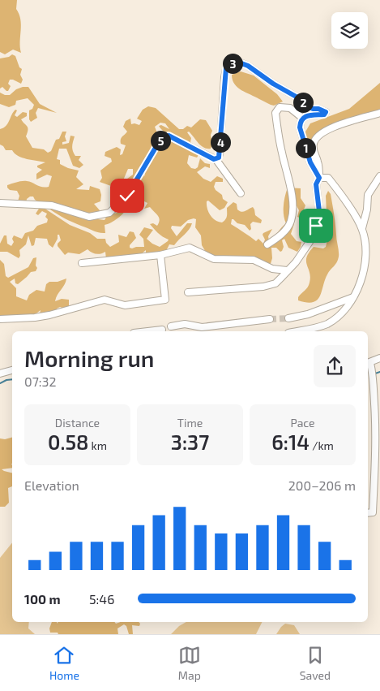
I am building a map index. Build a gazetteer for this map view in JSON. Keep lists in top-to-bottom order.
{
  "page": {
    "pins": [
      "3",
      "2",
      "5",
      "4",
      "1"
    ],
    "heading": ["Morning run", "07:32"],
    "stats": [
      ["Distance", "0.58 km"],
      ["Time", "3:37"],
      ["Pace", "6:14 /km"]
    ],
    "chart": ["Elevation", "200–206 m"],
    "list": [
      {
        "name": "100 m",
        "note": "5:46"
      }
    ],
    "tabs": ["Home", "Map", "Saved"]
  }
}
